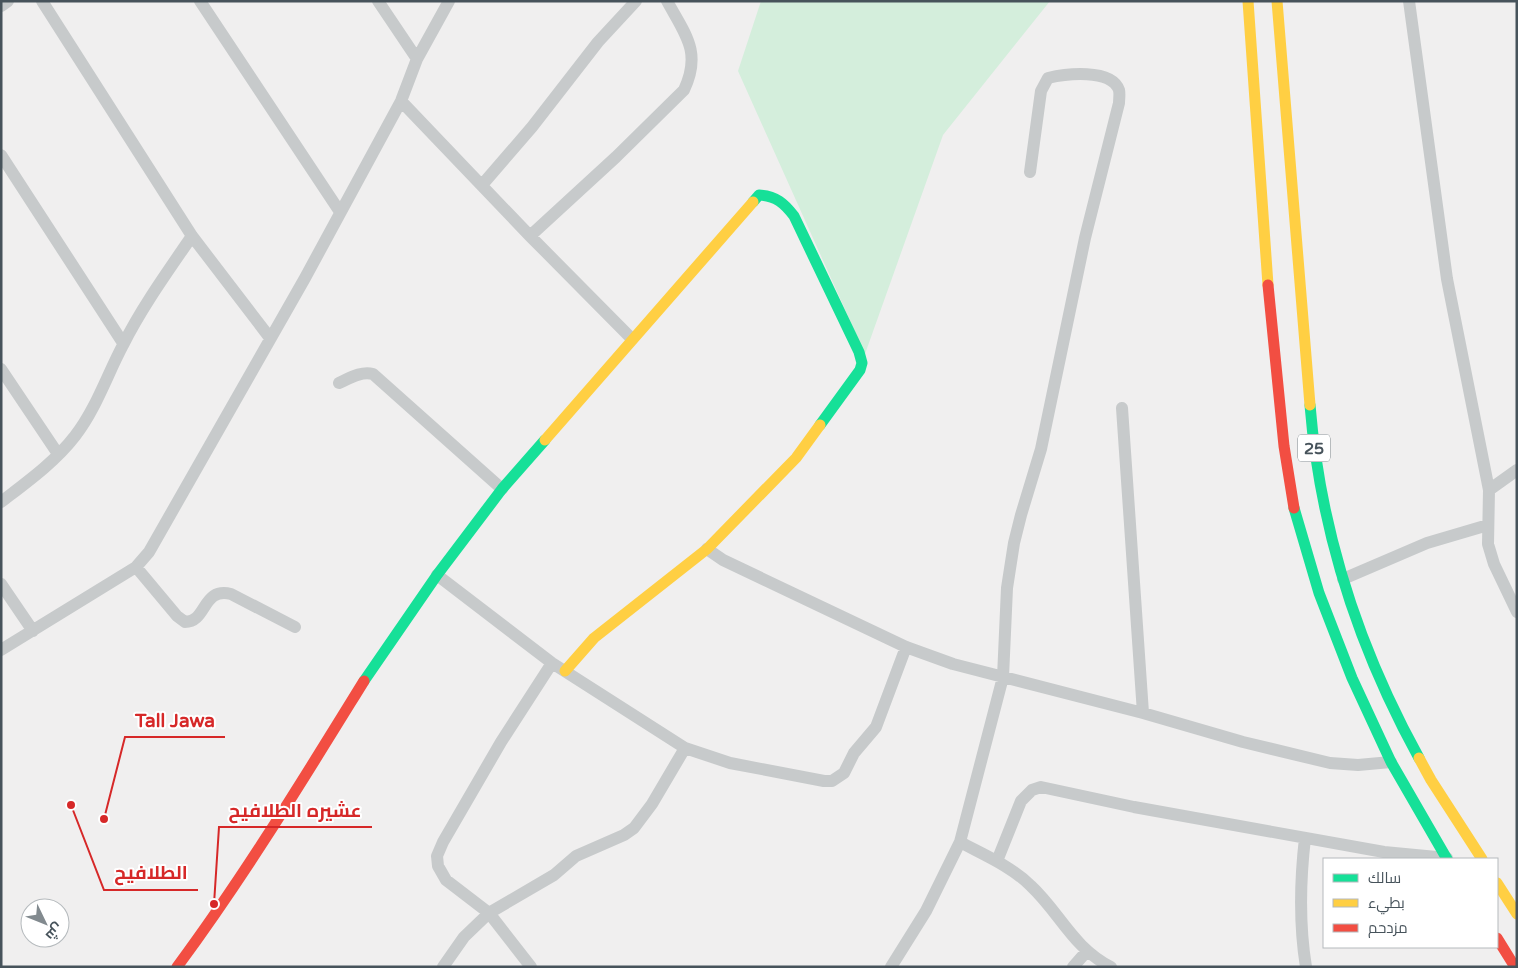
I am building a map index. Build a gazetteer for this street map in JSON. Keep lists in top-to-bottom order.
{
  "streets": {
    "main road": ["25"]
  },
  "places": ["الطلافيح", "Tall Jawa", "عشيره الطلافيح"],
  "legend": ["سالك", "بطيء", "مزدحم"],
  "north": "bottom right"
}
